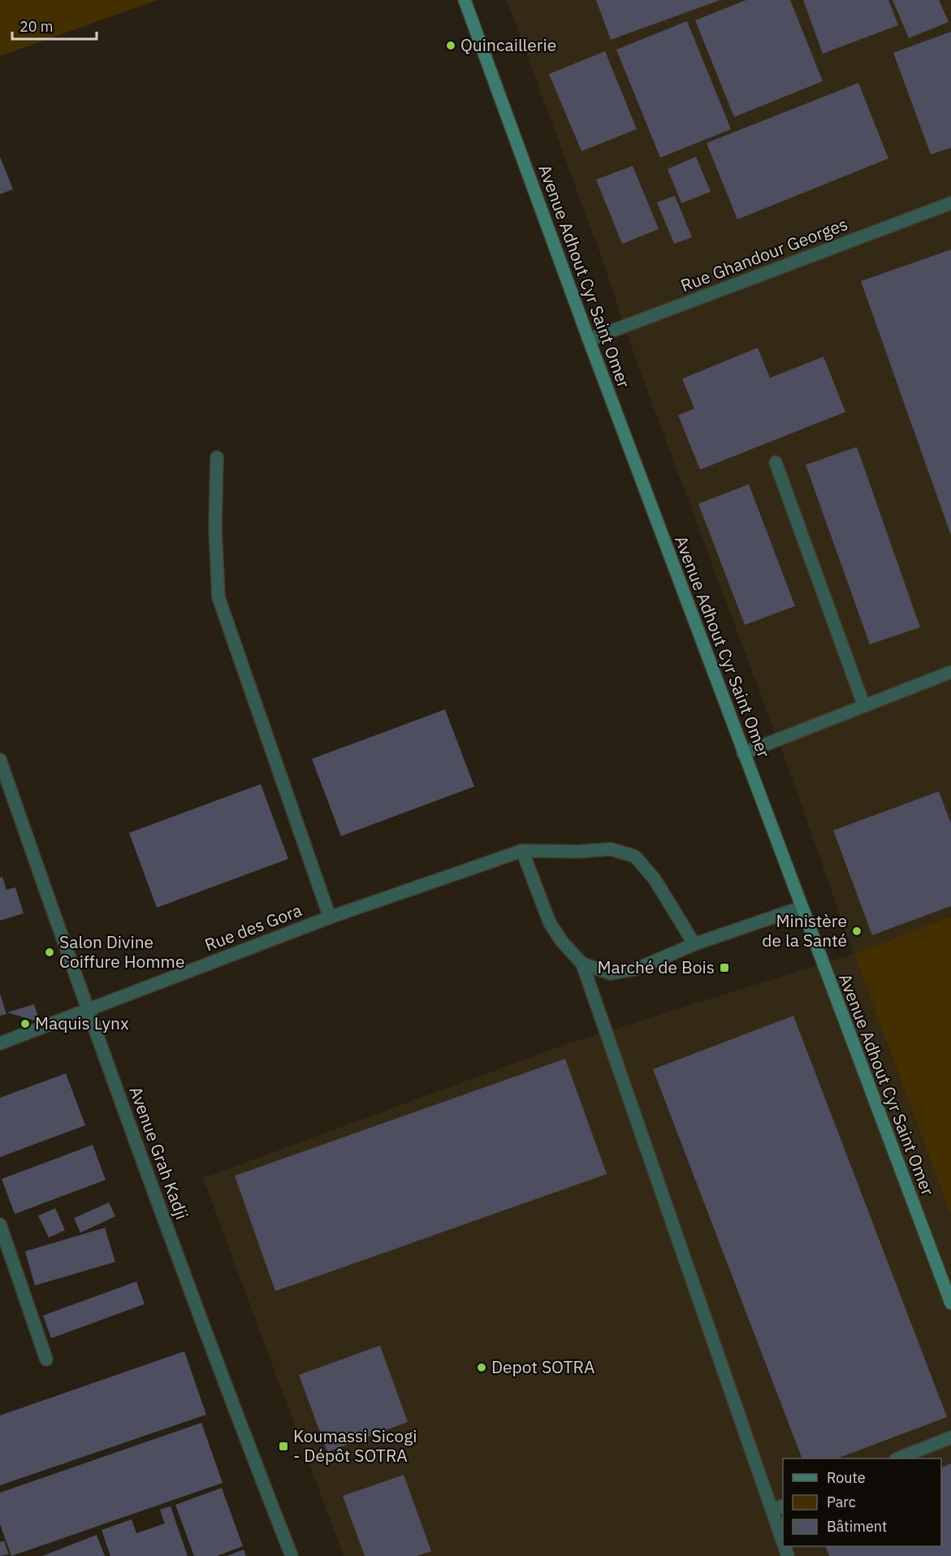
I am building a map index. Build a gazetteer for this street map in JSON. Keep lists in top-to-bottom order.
{
  "streets": {
    "street": [
      "Rue Ghandour Georges",
      "Avenue Adhout Cyr Saint Omer",
      "Rue des Gora",
      "Avenue Grah Kadji"
    ]
  },
  "crossings": [
    ["Rue Ghandour Georges", "Avenue Adhout Cyr Saint Omer"],
    ["Rue des Gora", "Avenue Grah Kadji"]
  ],
  "places": {
    "other": [
      "Quincaillerie",
      "Ministère de la Santé",
      "Salon Divine Coiffure Homme",
      "Maquis Lynx",
      "Depot SOTRA"
    ],
    "transit": ["Marché de Bois", "Koumassi Sicogi - Dépôt SOTRA"]
  },
  "legend": ["Route", "Parc", "Bâtiment"],
  "scale_bar": "20 m"
}
